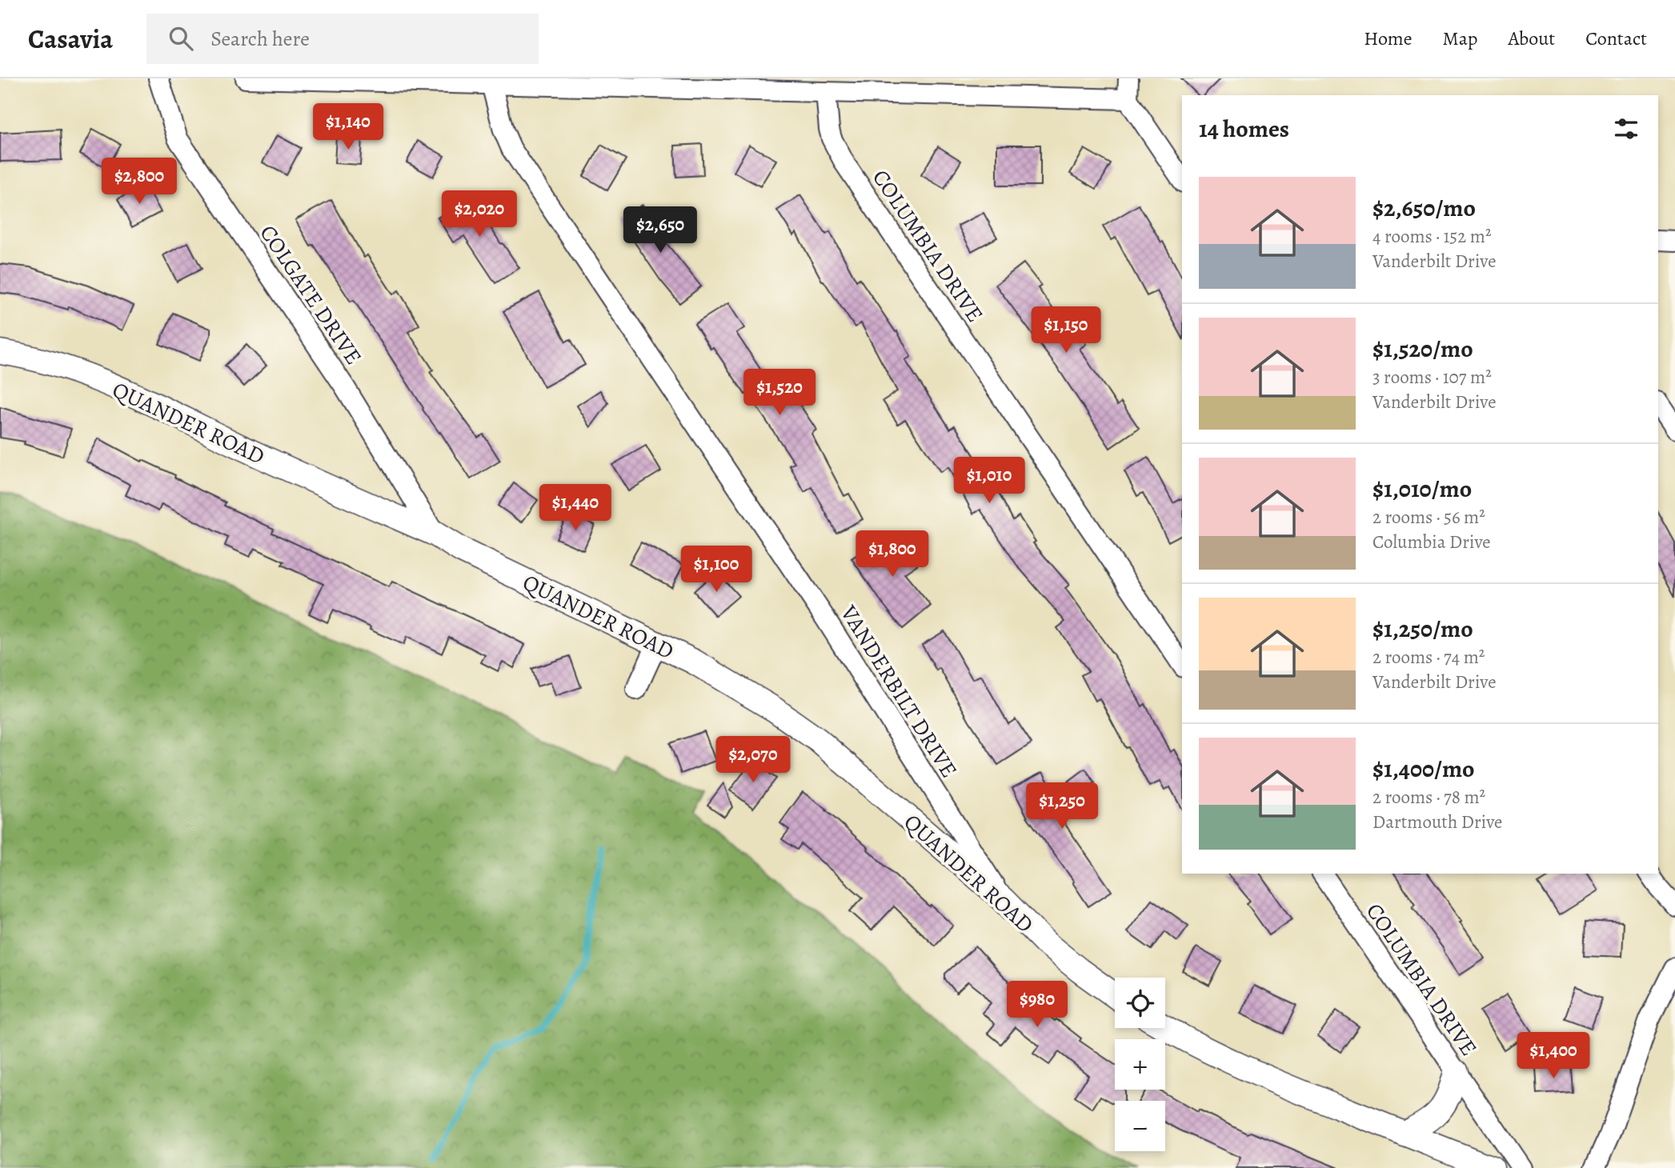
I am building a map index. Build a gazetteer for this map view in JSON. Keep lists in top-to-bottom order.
{
  "streets": {
    "street": [
      "COLUMBIA DRIVE",
      "COLGATE DRIVE",
      "QUANDER ROAD",
      "VANDERBILT DRIVE"
    ]
  },
  "crossings": [
    ["COLGATE DRIVE", "QUANDER ROAD"],
    ["QUANDER ROAD", "VANDERBILT DRIVE"]
  ],
  "page": {
    "header": "Casavia",
    "search": "Search here",
    "nav": [
      "Home",
      "Map",
      "About",
      "Contact"
    ],
    "heading": "14 homes",
    "price": [
      "$1,140",
      "$2,800",
      "$2,020",
      "$2,650",
      "$1,150",
      "$1,520",
      "$1,010",
      "$1,440",
      "$1,800",
      "$1,100",
      "$2,070",
      "$1,250",
      "$980",
      "$1,400"
    ],
    "list": [
      {
        "name": "$2,650/mo",
        "note": "4 rooms · 152 m² · Vanderbilt Drive"
      },
      {
        "name": "$1,520/mo",
        "note": "3 rooms · 107 m² · Vanderbilt Drive"
      },
      {
        "name": "$1,010/mo",
        "note": "2 rooms · 56 m² · Columbia Drive"
      },
      {
        "name": "$1,250/mo",
        "note": "2 rooms · 74 m² · Vanderbilt Drive"
      },
      {
        "name": "$1,400/mo",
        "note": "2 rooms · 78 m² · Dartmouth Drive"
      }
    ],
    "map_buttons": ["+", "−"]
  }
}
